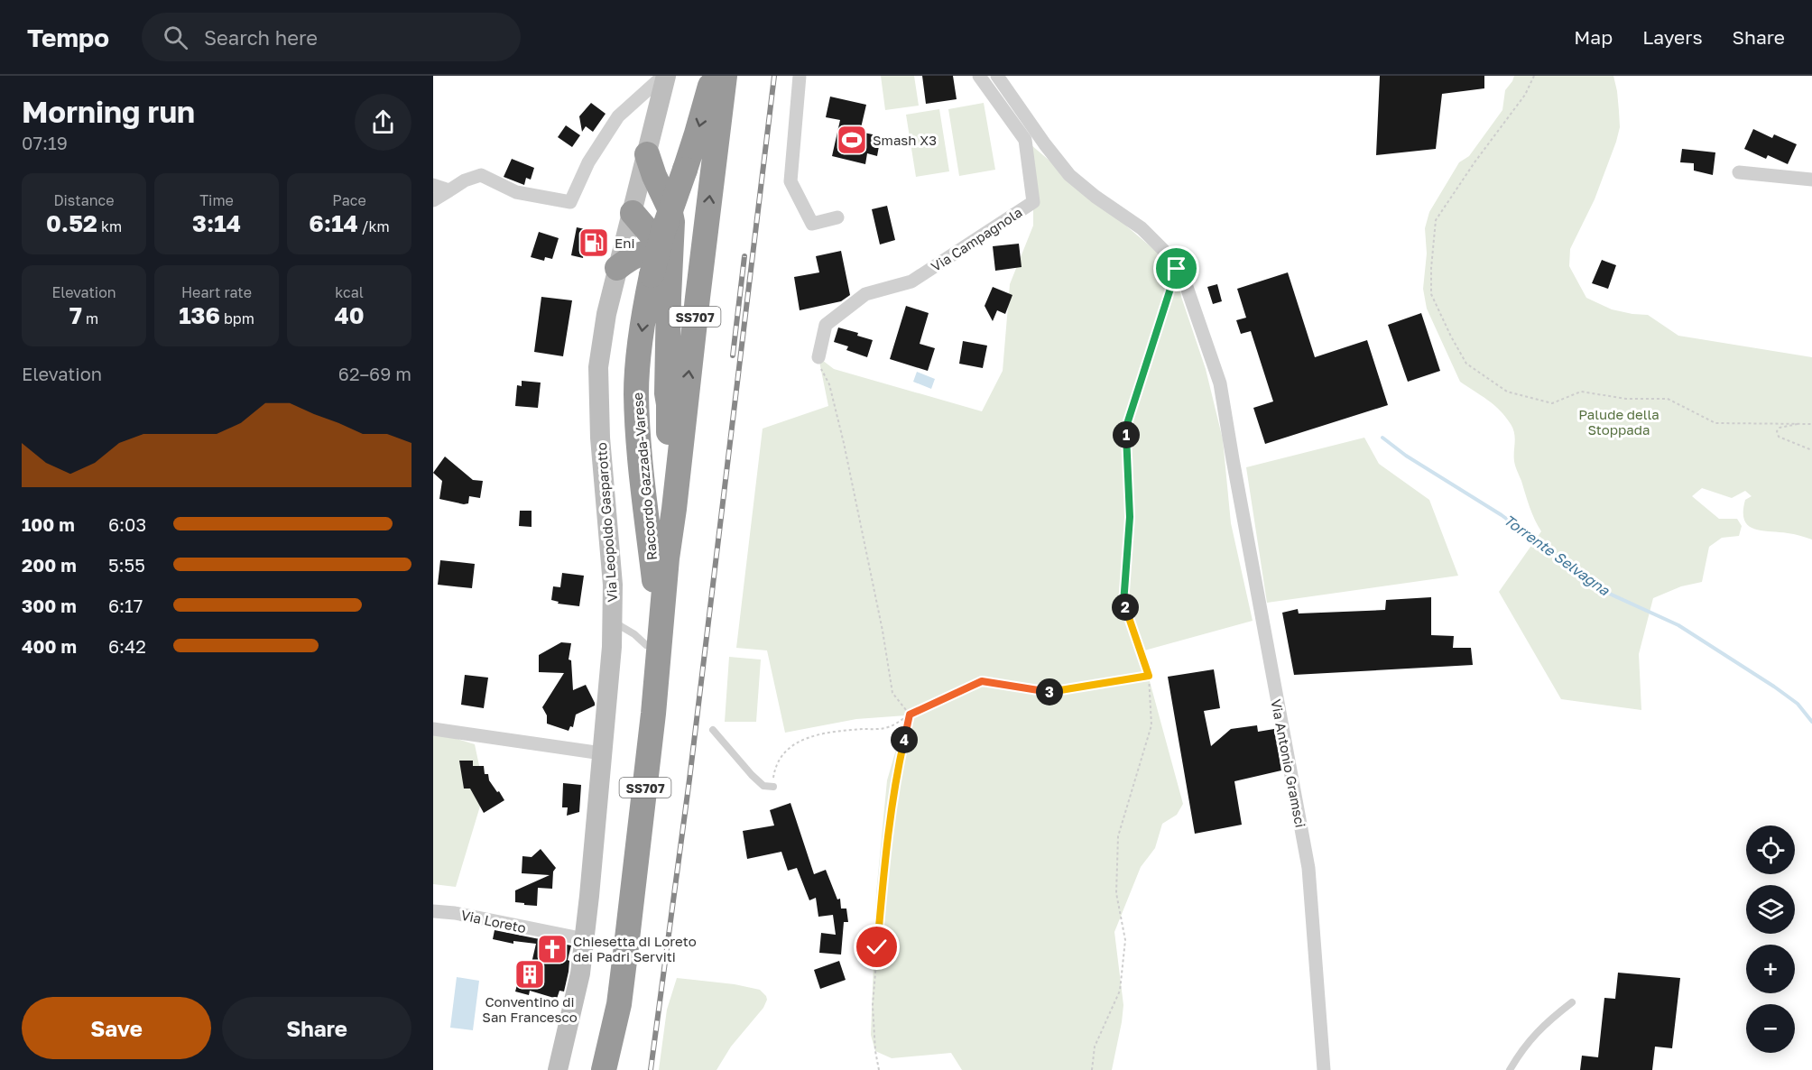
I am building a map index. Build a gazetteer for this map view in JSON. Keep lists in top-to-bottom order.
{
  "streets": {
    "highway": ["SS707", "Raccordo Gazzada-Varese"],
    "main road": ["Via Leopoldo Gasparotto"],
    "street": ["Via Campagnola", "Via Antonio Gramsci", "Via Loreto"]
  },
  "crossings": [
    ["Via Leopoldo Gasparotto", "Via Loreto"]
  ],
  "water": ["Torrente Selvagna"],
  "parks": ["Palude della Stoppada"],
  "places": {
    "sports": ["Smash X3"],
    "fuel station": ["Eni"],
    "church": ["Chiesetta di Loreto dei Padri Serviti"],
    "building": ["Conventino di San Francesco"]
  },
  "page": {
    "header": "Tempo",
    "search": "Search here",
    "nav": ["Map", "Layers", "Share"],
    "heading": ["Morning run", "07:19"],
    "stats": [
      ["Distance", "0.52 km"],
      ["Time", "3:14"],
      ["Pace", "6:14 /km"],
      ["Elevation", "7 m"],
      ["Heart rate", "136 bpm"],
      ["kcal", "40"]
    ],
    "chart": ["Elevation", "62–69 m"],
    "pins": [
      "1",
      "2",
      "3",
      "4"
    ],
    "list": [
      {
        "name": "100 m",
        "note": "6:03"
      },
      {
        "name": "200 m",
        "note": "5:55"
      },
      {
        "name": "300 m",
        "note": "6:17"
      },
      {
        "name": "400 m",
        "note": "6:42"
      }
    ],
    "map_buttons": ["+", "−"],
    "buttons": ["Save", "Share"]
  }
}
